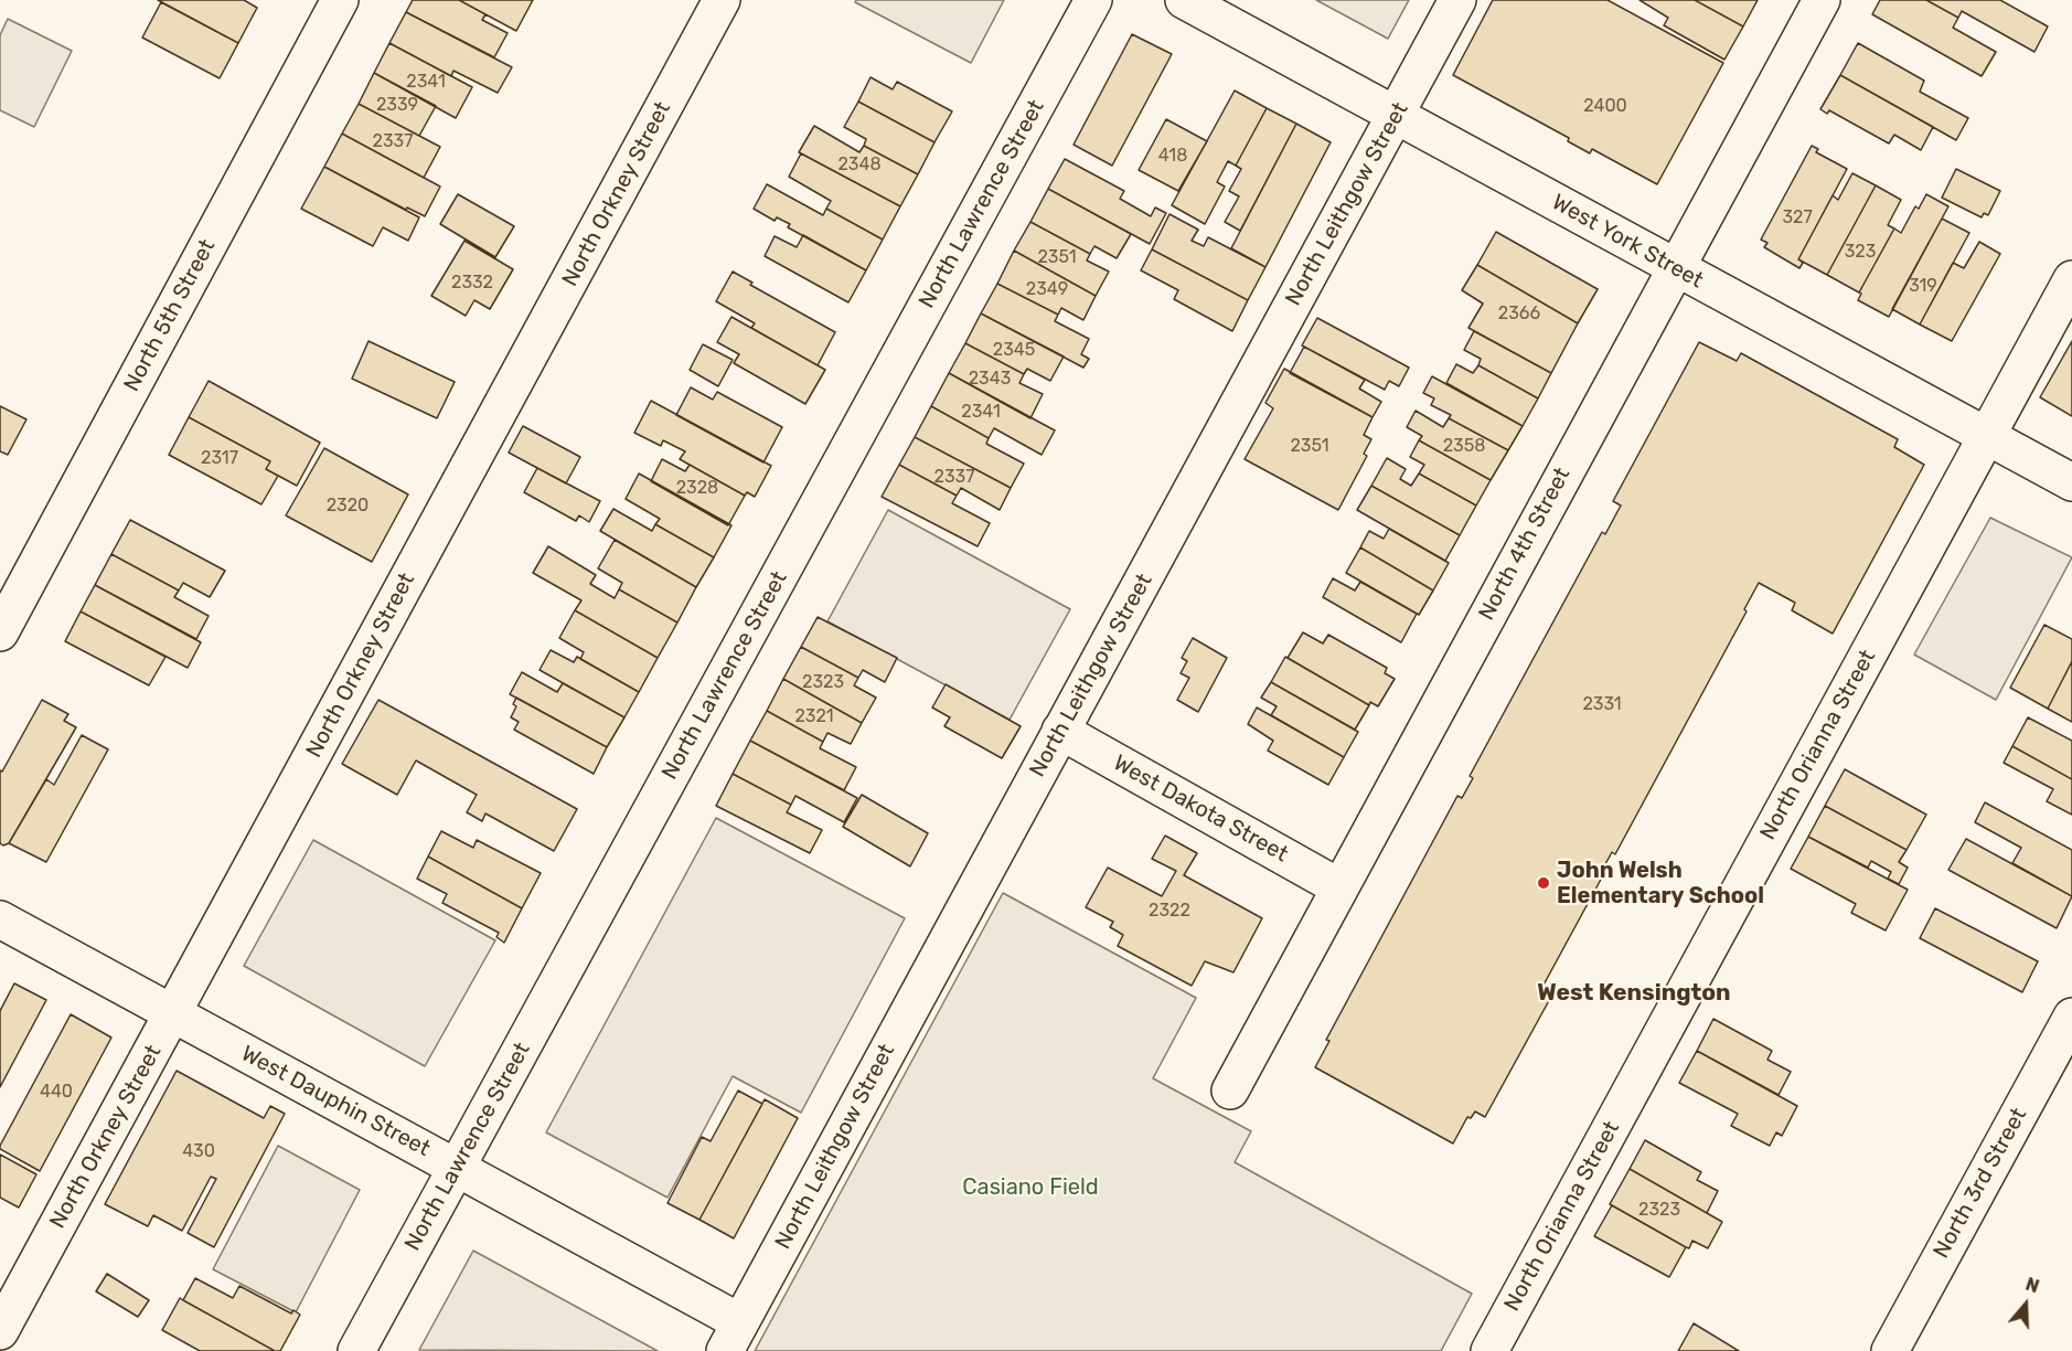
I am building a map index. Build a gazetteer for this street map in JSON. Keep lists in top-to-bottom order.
{
  "streets": {
    "street": [
      "North Orkney Street",
      "North Lawrence Street",
      "North Leithgow Street",
      "West York Street",
      "North 5th Street",
      "North 4th Street",
      "North Orianna Street",
      "West Dakota Street",
      "West Dauphin Street",
      "North 3rd Street"
    ]
  },
  "crossings": [
    ["North Orkney Street", "West Dauphin Street"],
    ["North Lawrence Street", "West Dauphin Street"],
    ["North Leithgow Street", "West York Street"],
    ["North Leithgow Street", "West Dakota Street"],
    ["North Leithgow Street", "West Dauphin Street"],
    ["West York Street", "North 4th Street"],
    ["West York Street", "North Orianna Street"],
    ["North 4th Street", "West Dakota Street"]
  ],
  "districts": ["West Kensington"],
  "parks": ["Casiano Field"],
  "places": ["John Welsh Elementary School"],
  "house_numbers": [
    "2341",
    "2339",
    "2400",
    "2337",
    "418",
    "2348",
    "327",
    "323",
    "2351",
    "2332",
    "319",
    "2349",
    "2366",
    "2345",
    "2343",
    "2341",
    "2351",
    "2358",
    "2317",
    "2337",
    "2328",
    "2320",
    "2323",
    "2331",
    "2321",
    "2322",
    "440",
    "430",
    "2323"
  ],
  "north": "top"
}
